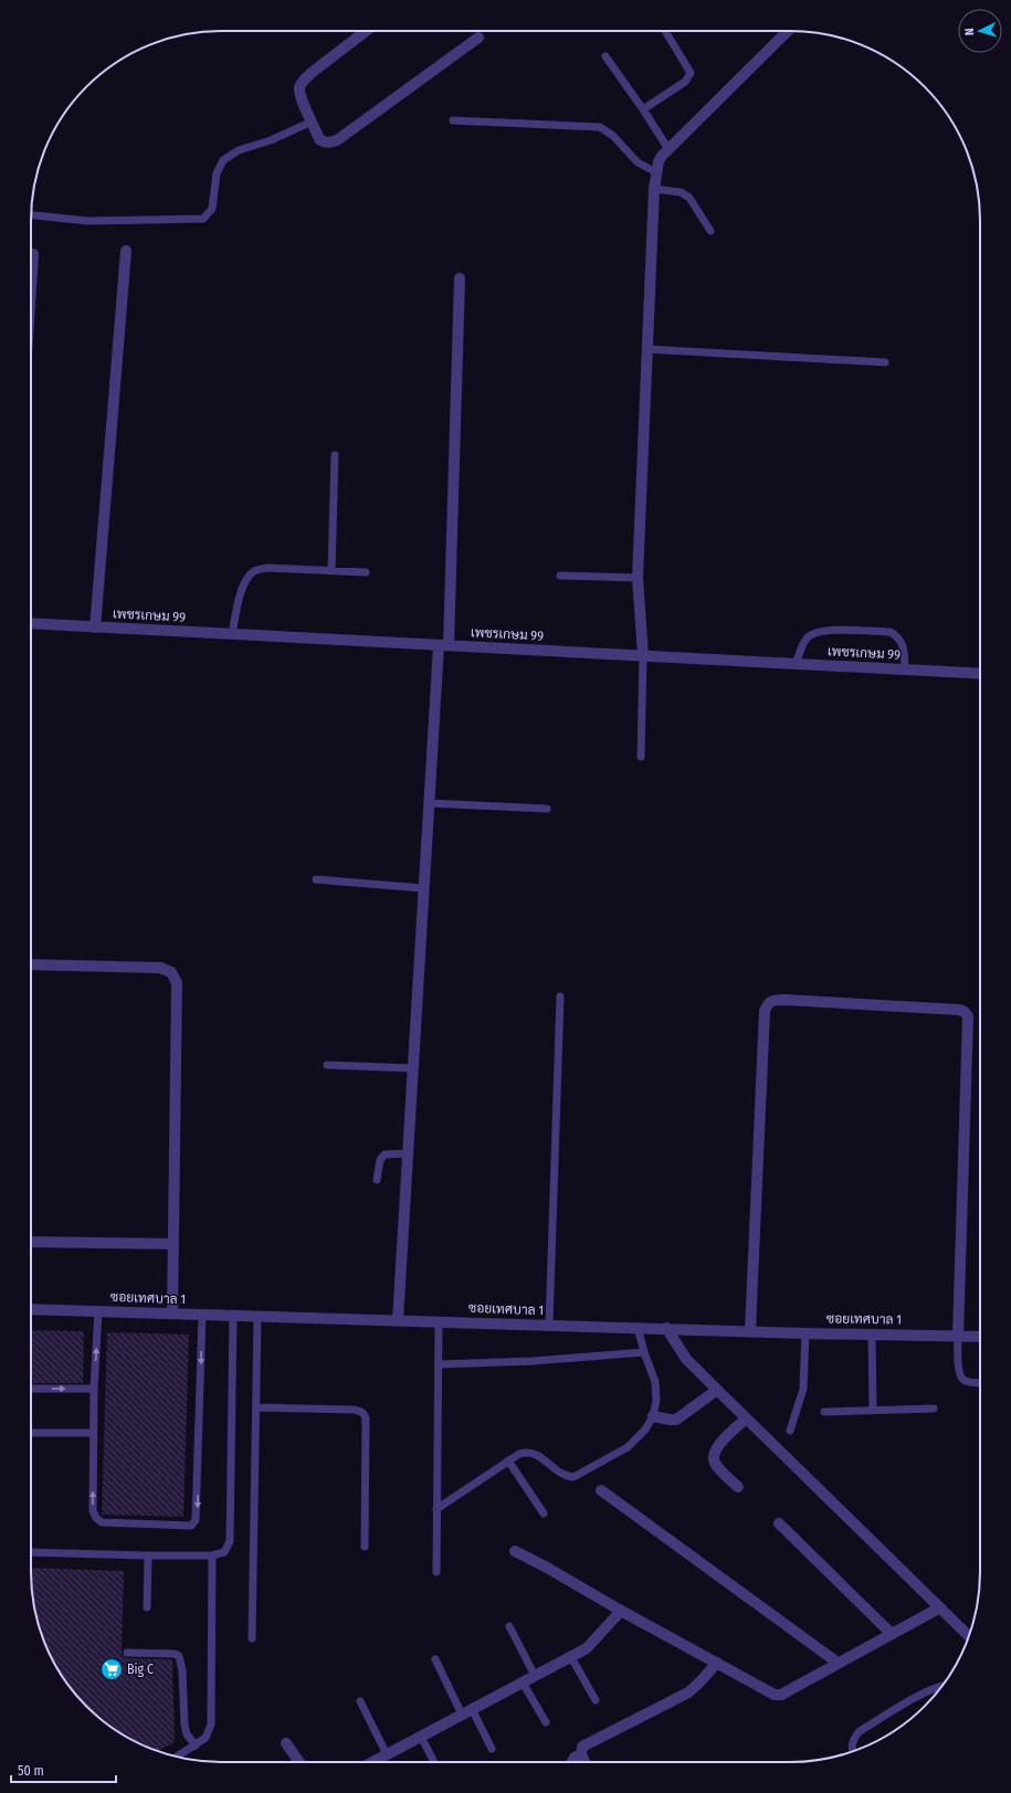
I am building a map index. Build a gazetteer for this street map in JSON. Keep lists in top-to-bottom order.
{
  "streets": {
    "street": ["เพชรเกษม 99", "ซอยเทศบาล 1"]
  },
  "places": {
    "supermarket": ["Big C"]
  },
  "scale_bar": "50 m",
  "north": "left"
}
